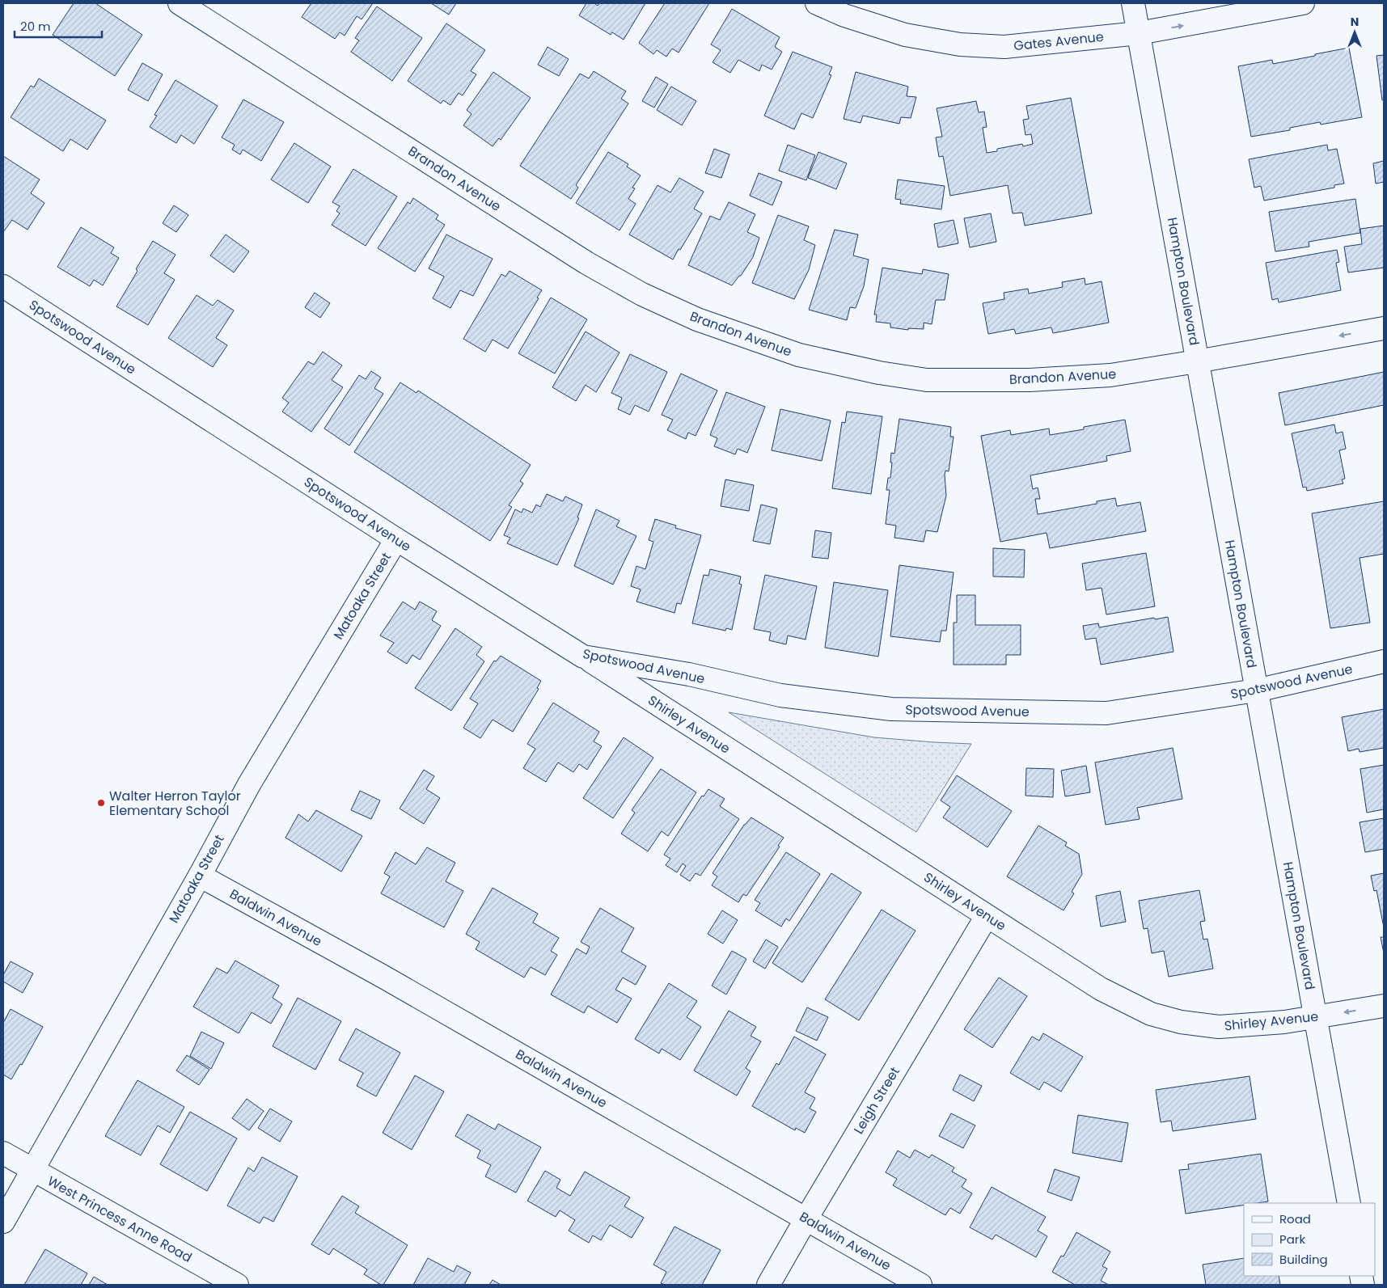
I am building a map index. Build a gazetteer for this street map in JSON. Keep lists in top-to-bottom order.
{
  "streets": {
    "street": [
      "Gates Avenue",
      "Brandon Avenue",
      "Hampton Boulevard",
      "Spotswood Avenue",
      "Matoaka Street",
      "Shirley Avenue",
      "Baldwin Avenue",
      "Leigh Street",
      "West Princess Anne Road"
    ]
  },
  "crossings": [
    ["Gates Avenue", "Hampton Boulevard"],
    ["Brandon Avenue", "Hampton Boulevard"],
    ["Hampton Boulevard", "Spotswood Avenue"],
    ["Hampton Boulevard", "Shirley Avenue"],
    ["Spotswood Avenue", "Matoaka Street"],
    ["Spotswood Avenue", "Shirley Avenue"],
    ["Matoaka Street", "Baldwin Avenue"],
    ["Matoaka Street", "West Princess Anne Road"],
    ["Shirley Avenue", "Leigh Street"],
    ["Baldwin Avenue", "Leigh Street"]
  ],
  "places": ["Walter Herron Taylor Elementary School"],
  "legend": ["Road", "Park", "Building"],
  "scale_bar": "20 m",
  "north": "top"
}
